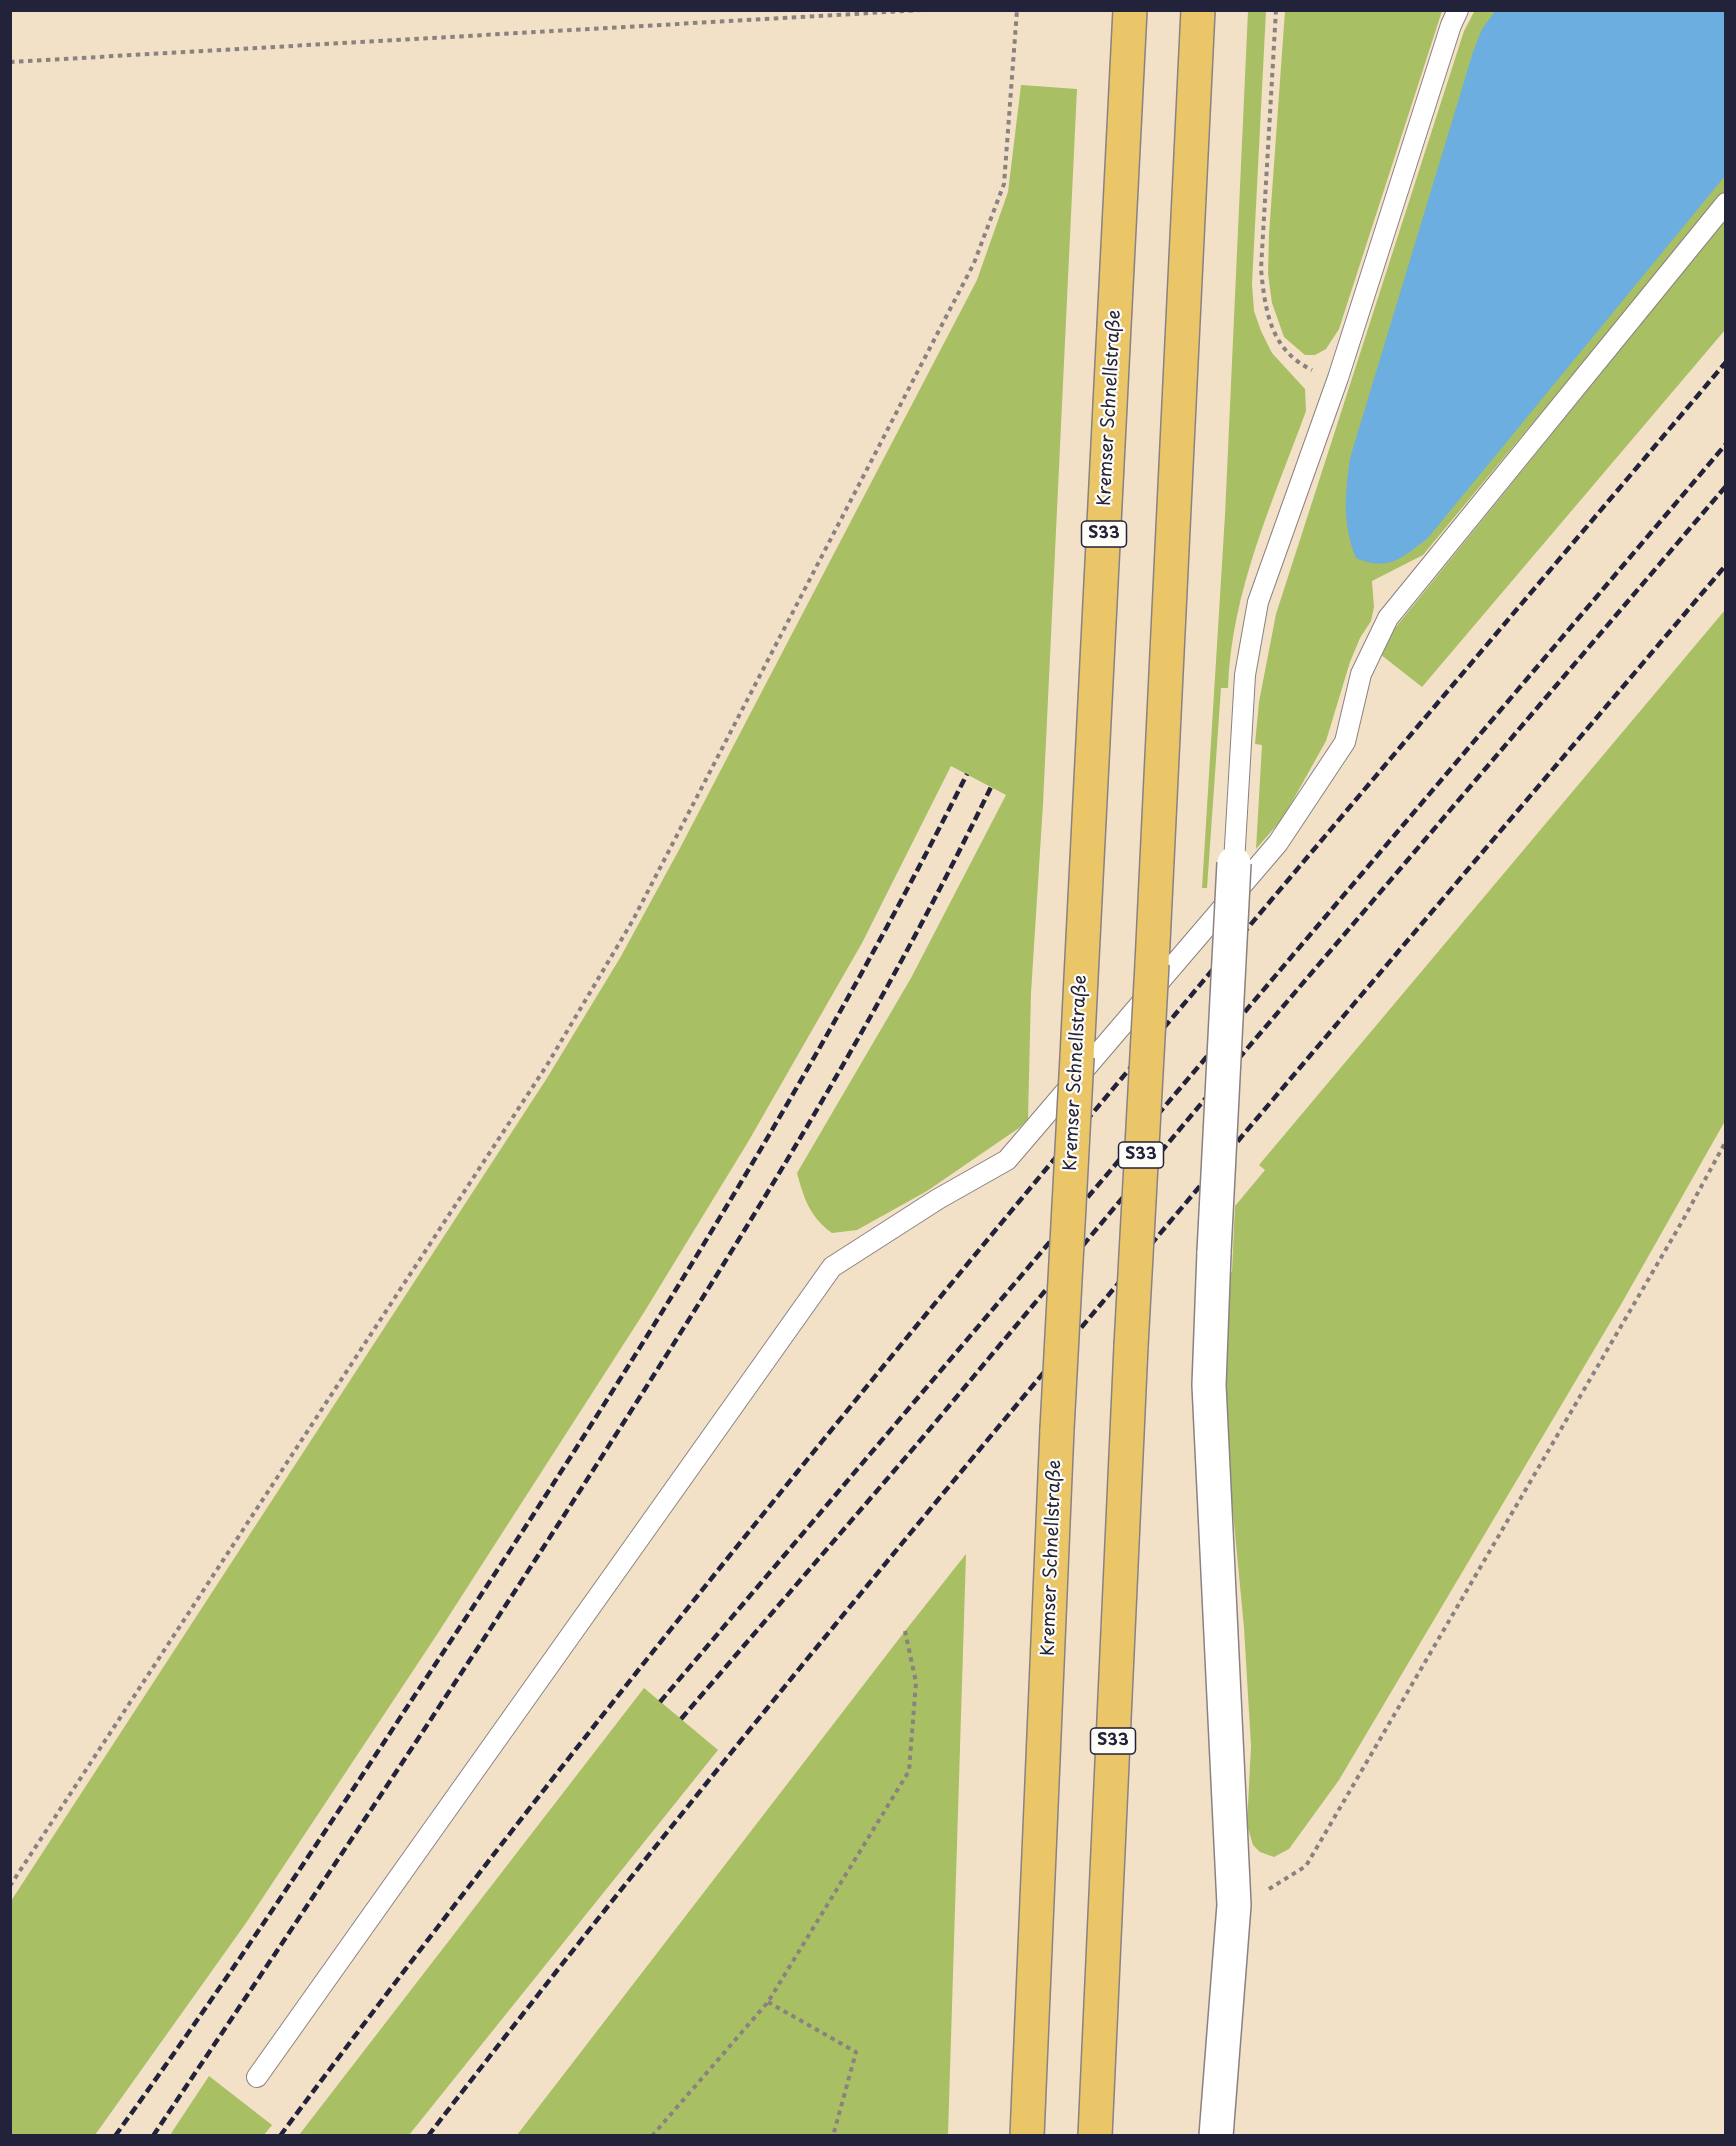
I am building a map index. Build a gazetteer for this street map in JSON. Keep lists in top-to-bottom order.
{
  "streets": {
    "highway": ["Kremser Schnellstraße", "S33"]
  }
}
